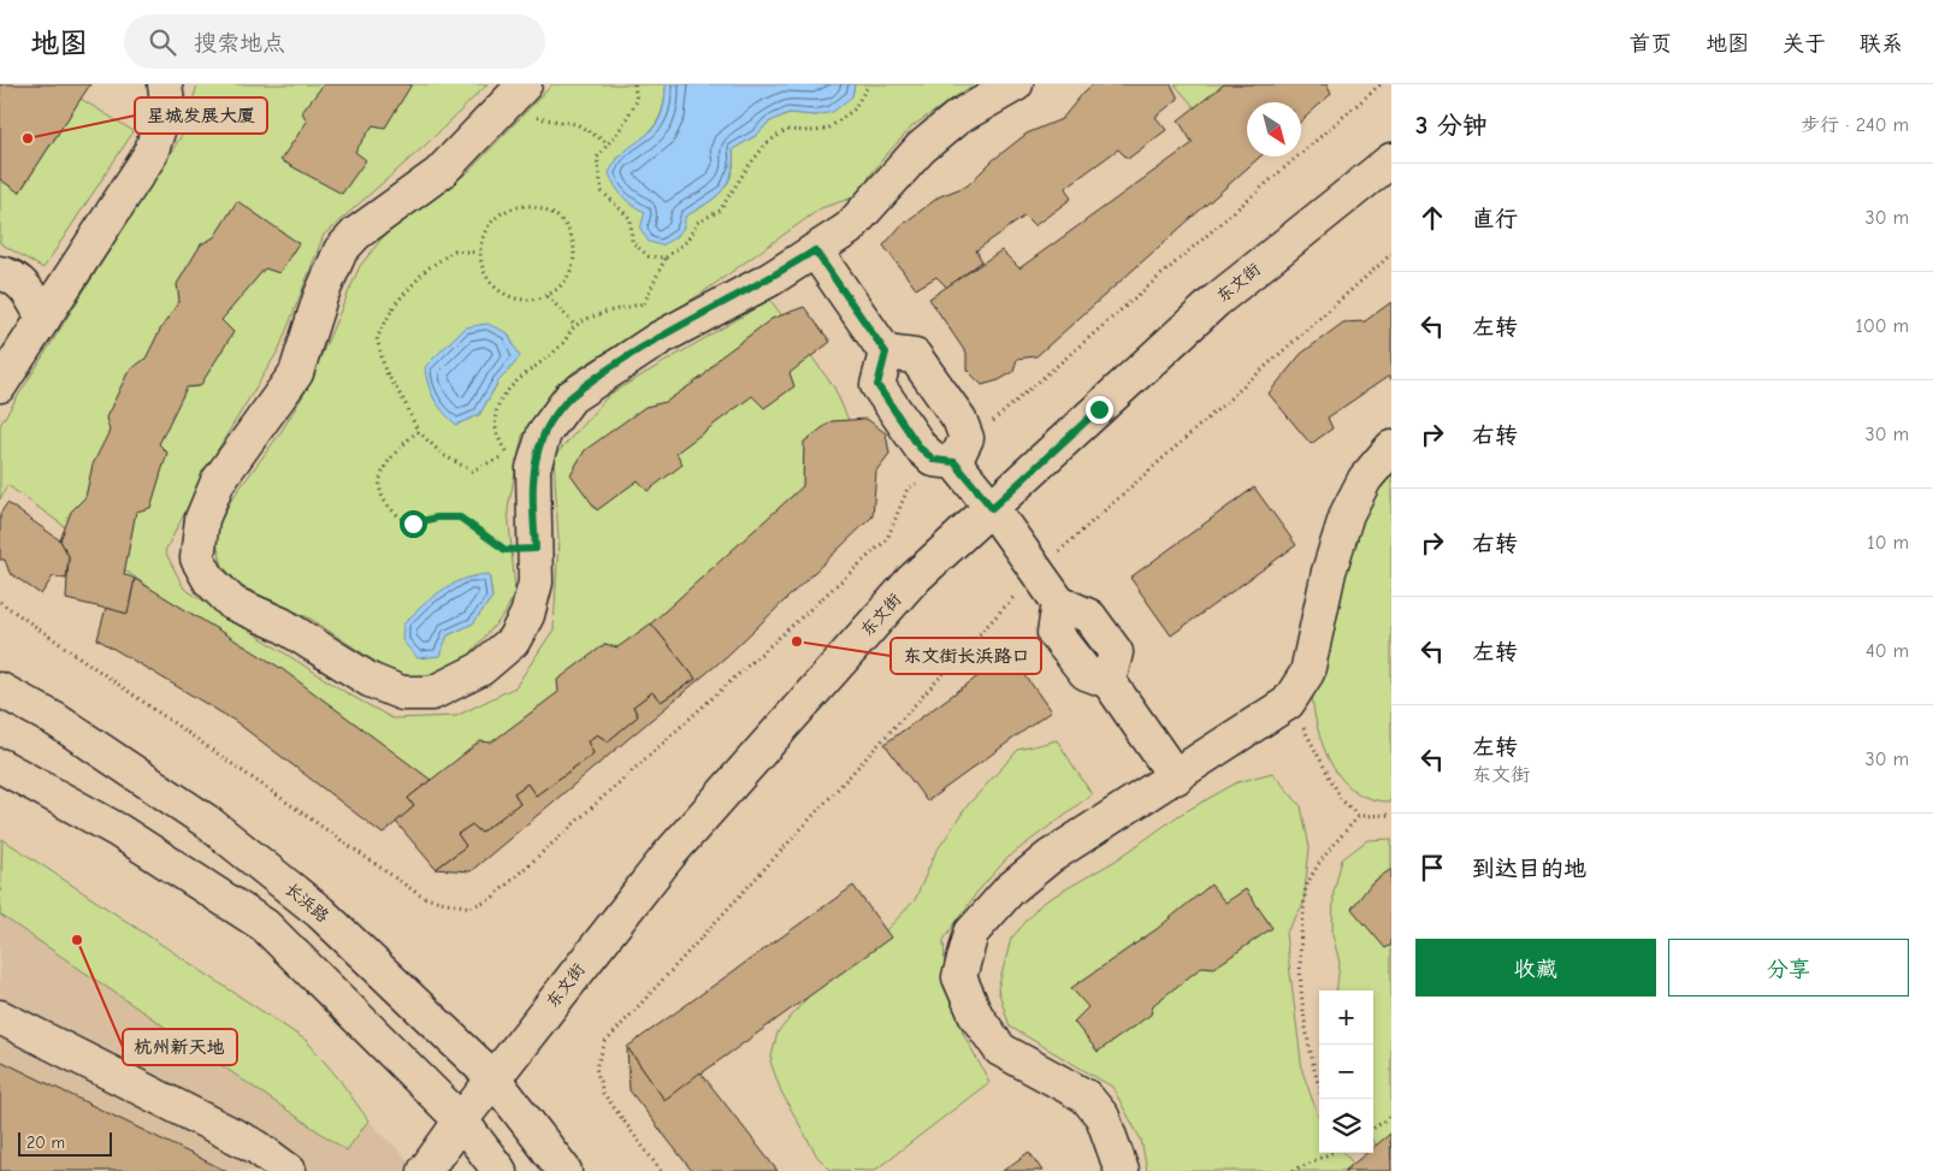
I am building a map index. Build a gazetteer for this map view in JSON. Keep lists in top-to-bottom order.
{
  "streets": {
    "street": ["东文街", "长浜路"]
  },
  "crossings": [
    ["东文街", "长浜路"]
  ],
  "places": ["星城发展大厦", "东文街长浜路口", "杭州新天地"],
  "scale_bar": "20 m",
  "north": "bottom right",
  "page": {
    "header": "地图",
    "search": "搜索地点",
    "nav": [
      "首页",
      "地图",
      "关于",
      "联系"
    ],
    "heading": ["3 分钟", "步行 · 240 m"],
    "list": [
      ["直行", "30 m"],
      ["左转", "100 m"],
      ["右转", "30 m"],
      ["右转", "10 m"],
      ["左转", "40 m"],
      ["左转", "东文街", "30 m"],
      "到达目的地"
    ],
    "buttons": ["收藏", "分享"],
    "map_buttons": ["+", "−"],
    "scale": "20 m"
  }
}
